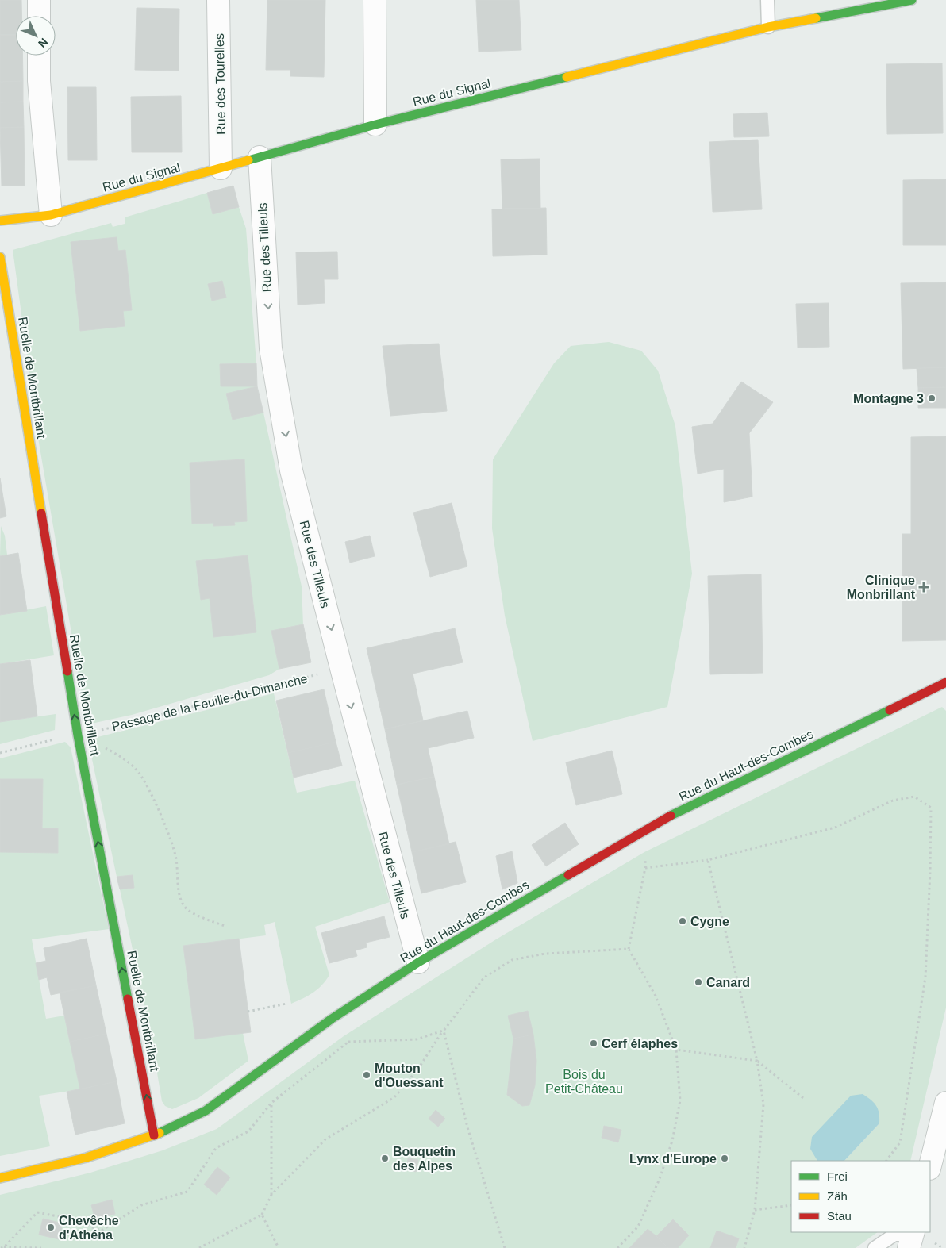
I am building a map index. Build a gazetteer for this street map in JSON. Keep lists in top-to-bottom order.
{
  "streets": {
    "street": [
      "Rue des Tourelles",
      "Rue du Signal",
      "Rue des Tilleuls",
      "Ruelle de Montbrillant",
      "Rue du Haut-des-Combes"
    ],
    "path": ["Passage de la Feuille-du-Dimanche"]
  },
  "crossings": [
    ["Rue des Tourelles", "Rue du Signal"],
    ["Rue du Signal", "Rue des Tilleuls"],
    ["Rue des Tilleuls", "Passage de la Feuille-du-Dimanche"],
    ["Rue des Tilleuls", "Rue du Haut-des-Combes"],
    ["Ruelle de Montbrillant", "Passage de la Feuille-du-Dimanche"],
    ["Ruelle de Montbrillant", "Rue du Haut-des-Combes"]
  ],
  "one_way": ["Rue des Tilleuls", "Ruelle de Montbrillant"],
  "parks": ["Bois du Petit-Château"],
  "places": {
    "other": [
      "Montagne 3",
      "Cygne",
      "Canard",
      "Cerf élaphes",
      "Mouton d'Ouessant",
      "Bouquetin des Alpes",
      "Lynx d'Europe",
      "Chevêche d'Athéna"
    ],
    "health": ["Clinique Monbrillant"]
  },
  "legend": ["Frei", "Zäh", "Stau"],
  "north": "bottom right"
}
